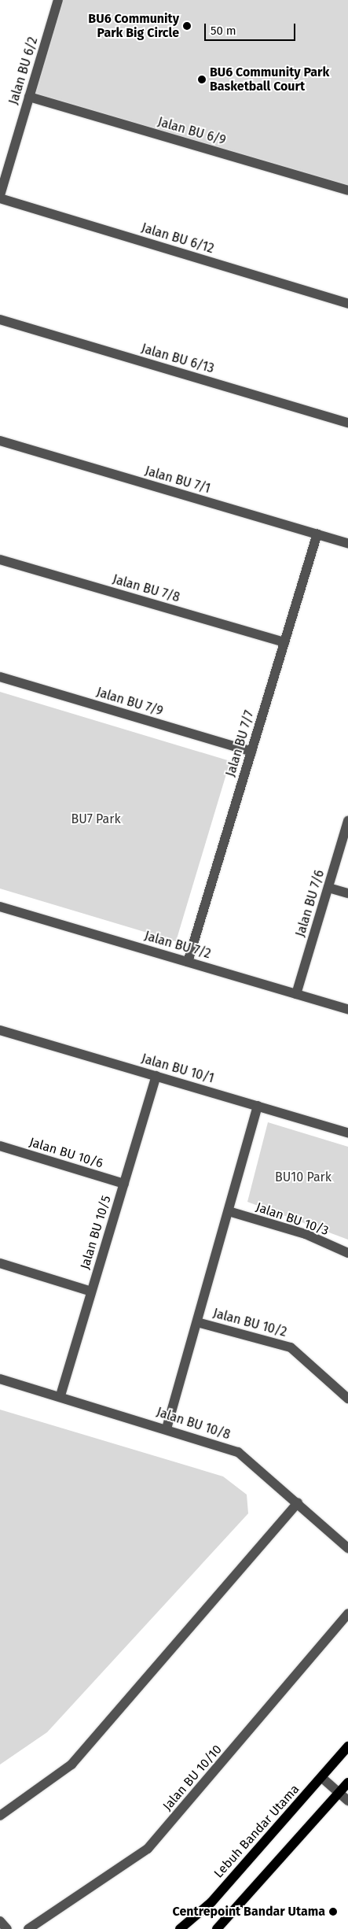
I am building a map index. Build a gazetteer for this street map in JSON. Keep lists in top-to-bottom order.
{
  "streets": {
    "main road": ["Lebuh Bandar Utama"],
    "street": [
      "Jalan BU 6/2",
      "Jalan BU 6/9",
      "Jalan BU 6/12",
      "Jalan BU 6/13",
      "Jalan BU 7/1",
      "Jalan BU 7/8",
      "Jalan BU 7/9",
      "Jalan BU 7/7",
      "Jalan BU 7/6",
      "Jalan BU 7/2",
      "Jalan BU 10/1",
      "Jalan BU 10/6",
      "Jalan BU 10/3",
      "Jalan BU 10/5",
      "Jalan BU 10/2",
      "Jalan BU 10/8",
      "Jalan BU 10/10"
    ]
  },
  "crossings": [
    ["Jalan BU 6/2", "Jalan BU 6/9"],
    ["Jalan BU 7/1", "Jalan BU 7/7"],
    ["Jalan BU 7/8", "Jalan BU 7/7"],
    ["Jalan BU 7/9", "Jalan BU 7/7"],
    ["Jalan BU 7/7", "Jalan BU 7/2"],
    ["Jalan BU 7/6", "Jalan BU 7/2"],
    ["Jalan BU 10/1", "Jalan BU 10/5"],
    ["Jalan BU 10/6", "Jalan BU 10/5"],
    ["Jalan BU 10/5", "Jalan BU 10/8"]
  ],
  "parks": ["BU7 Park", "BU10 Park"],
  "places": ["BU6 Community Park Big Circle", "BU6 Community Park Basketball Court", "Centrepoint Bandar Utama"],
  "scale_bar": "50 m"
}
